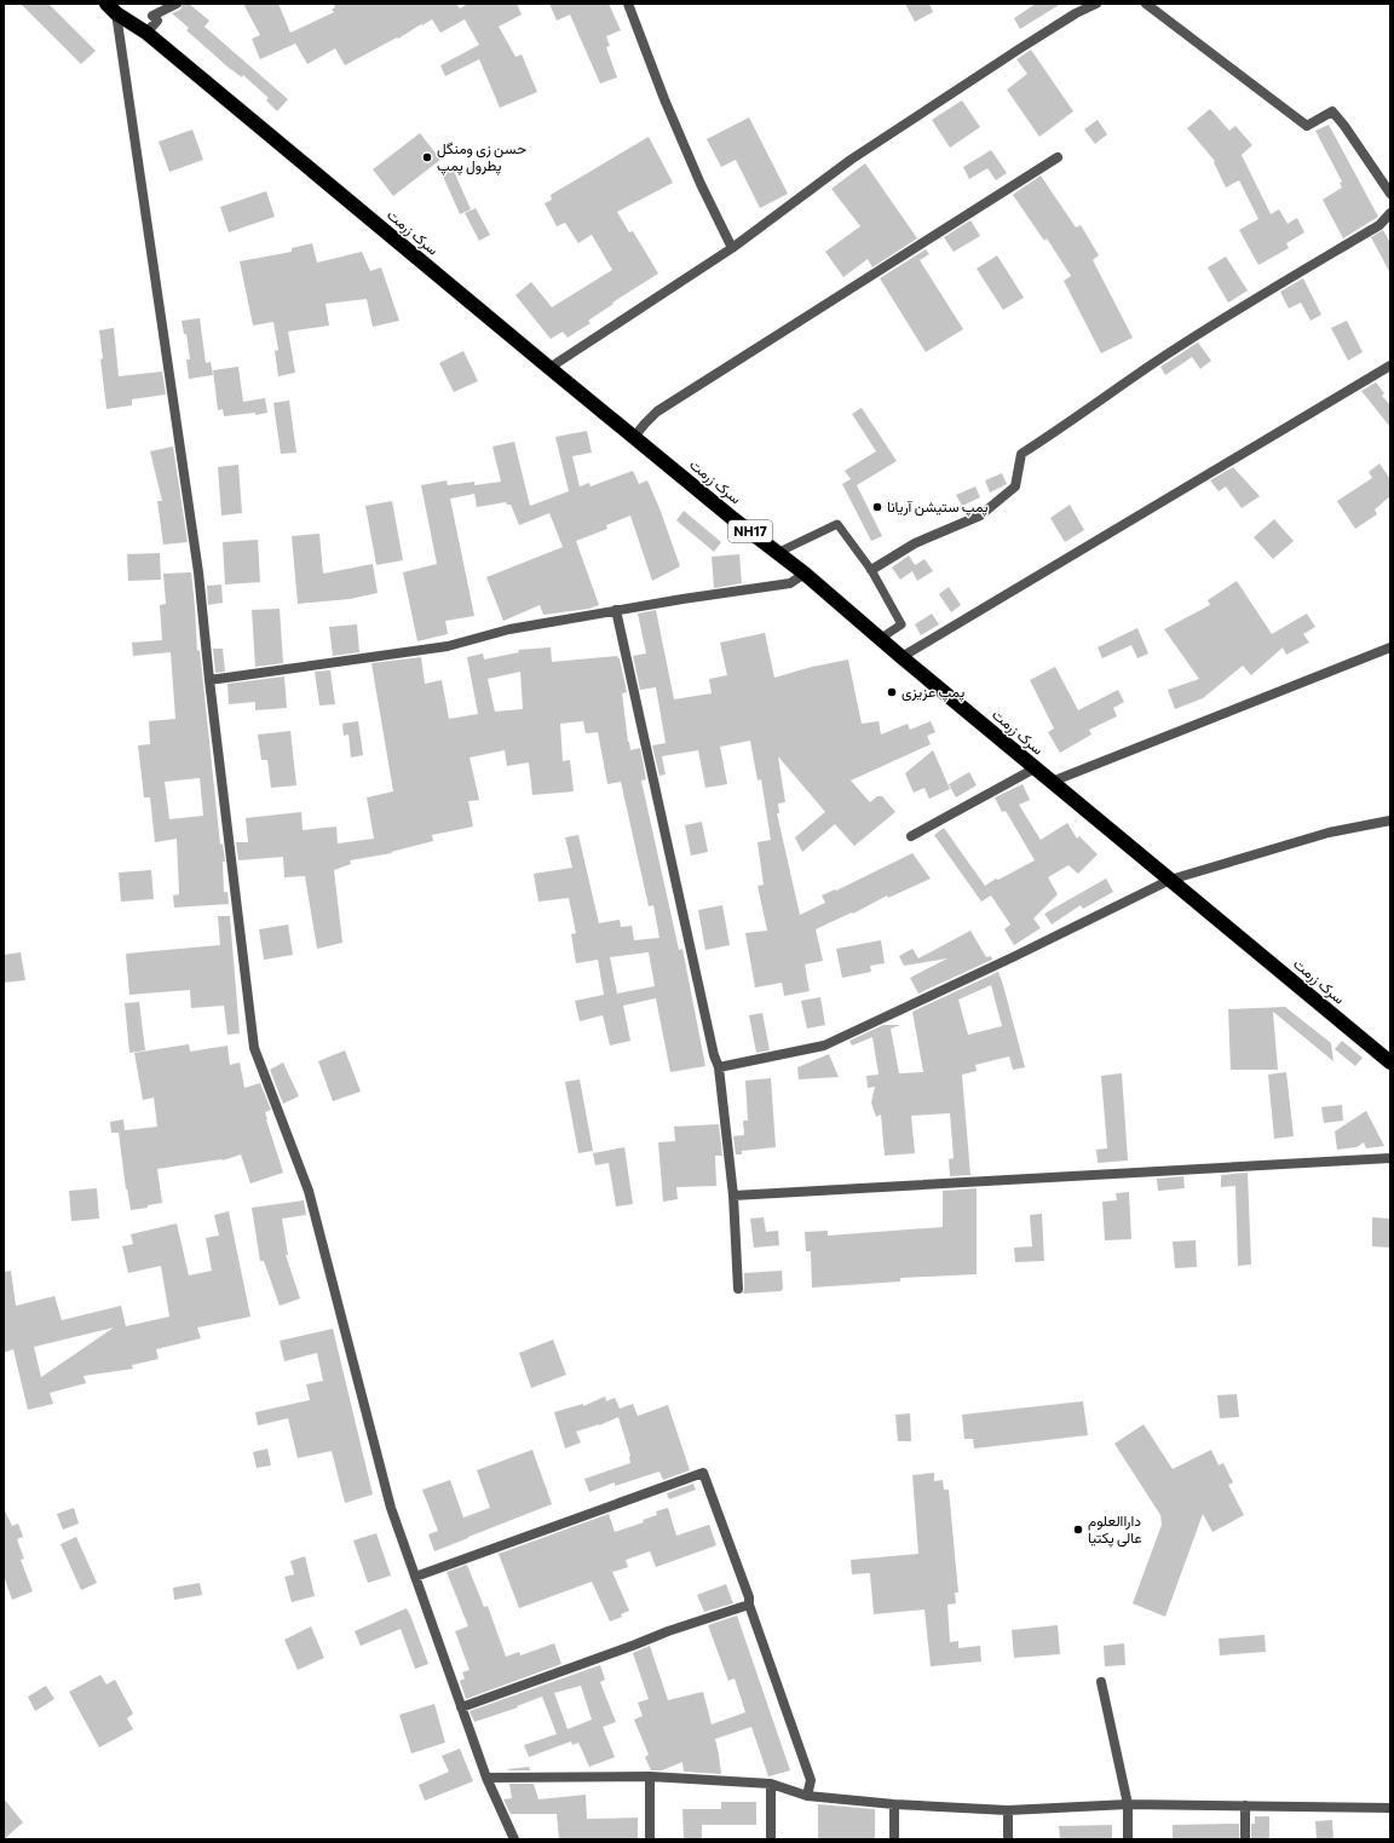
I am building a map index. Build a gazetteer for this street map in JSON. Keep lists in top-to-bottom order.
{
  "streets": {
    "highway": ["سرک زرمت", "NH17"]
  },
  "places": [
    "حسن زی ومنگل پطرول پمپ",
    "پمپ ستیشن آریانا",
    "پمپ عزیزی",
    "داراالعلوم عالی پکتیا"
  ]
}
